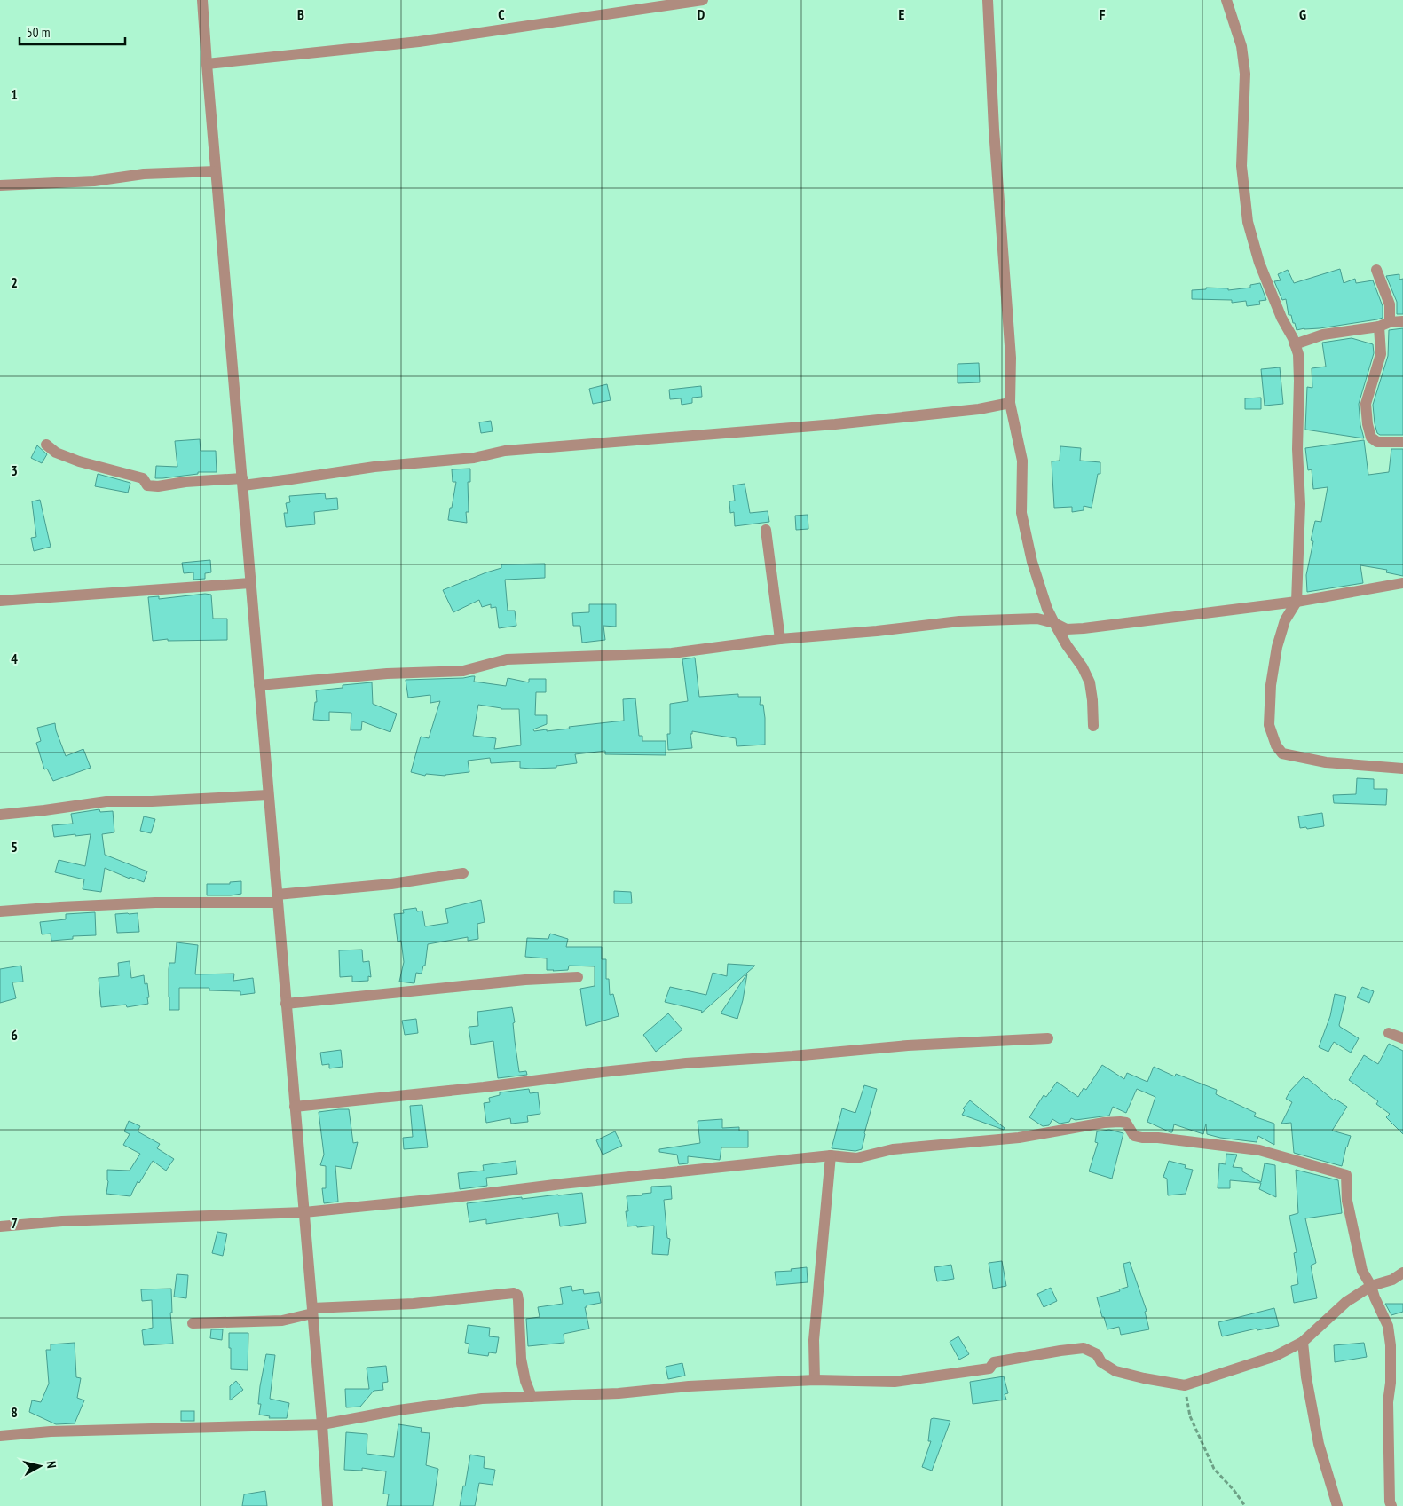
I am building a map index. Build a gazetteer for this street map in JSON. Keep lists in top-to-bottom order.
{
  "scale_bar": "50 m",
  "north": "right",
  "grid": {
    "columns": [
      "B",
      "C",
      "D",
      "E",
      "F",
      "G"
    ],
    "rows": [
      "1",
      "2",
      "3",
      "4",
      "5",
      "6",
      "7",
      "8"
    ]
  }
}
